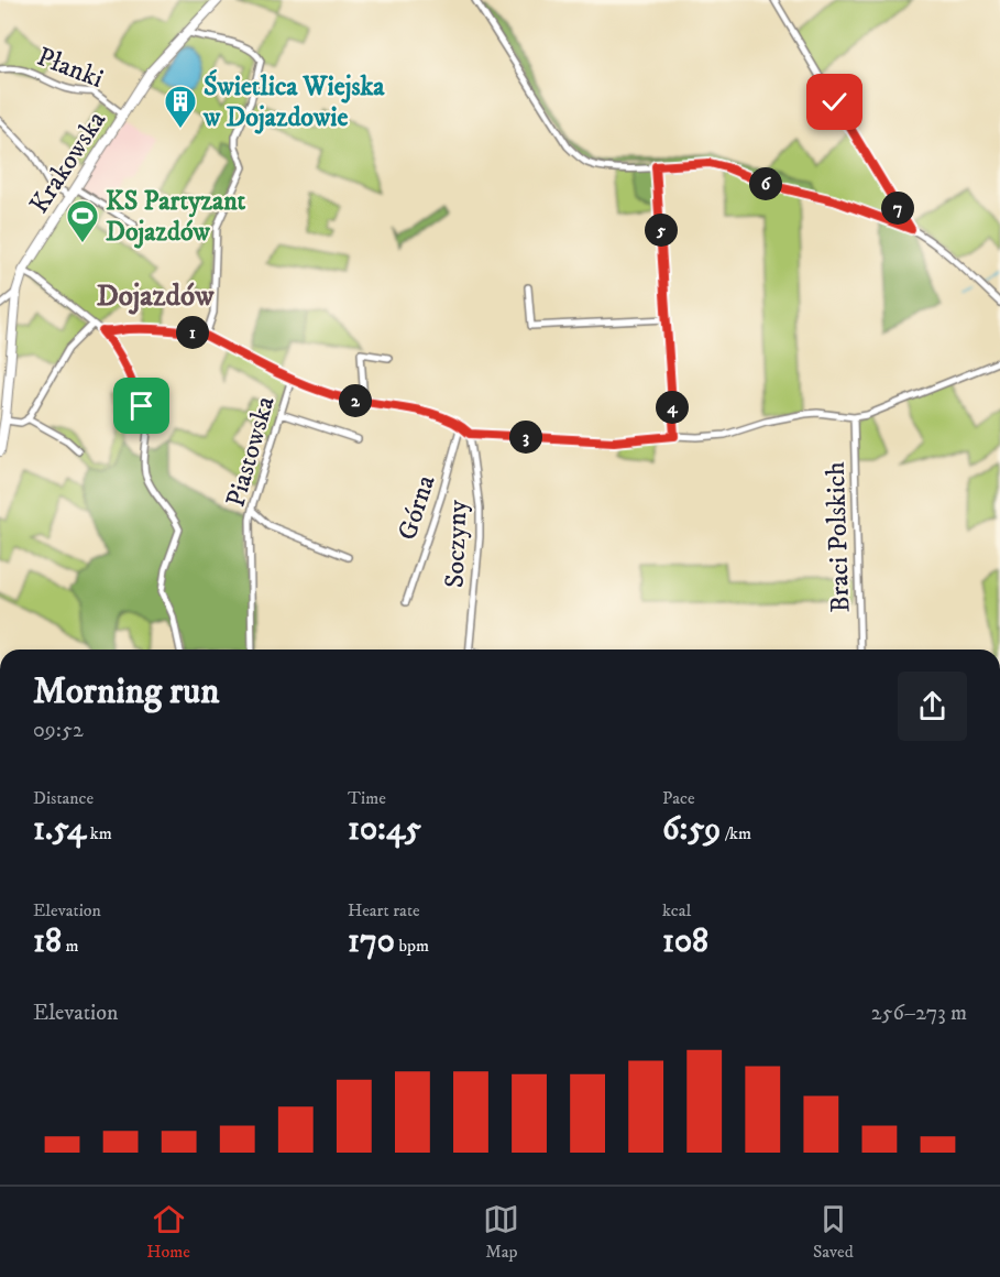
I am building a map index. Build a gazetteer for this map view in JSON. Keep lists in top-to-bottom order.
{
  "streets": {
    "street": [
      "Płanki",
      "Krakowska",
      "Piastowska",
      "Górna",
      "Braci Polskich",
      "Soczyny"
    ]
  },
  "crossings": [
    ["Płanki", "Krakowska"]
  ],
  "districts": ["Dojazdów"],
  "places": {
    "building": ["Świetlica Wiejska w Dojazdowie"],
    "sports": ["KS Partyzant Dojazdów"]
  },
  "page": {
    "pins": [
      "6",
      "7",
      "5",
      "1",
      "2",
      "4",
      "3"
    ],
    "heading": ["Morning run", "09:52"],
    "stats": [
      ["Distance", "1.54 km"],
      ["Time", "10:45"],
      ["Pace", "6:59 /km"],
      ["Elevation", "18 m"],
      ["Heart rate", "170 bpm"],
      ["kcal", "108"]
    ],
    "chart": ["Elevation", "256–273 m"],
    "tabs": ["Home", "Map", "Saved"]
  }
}
